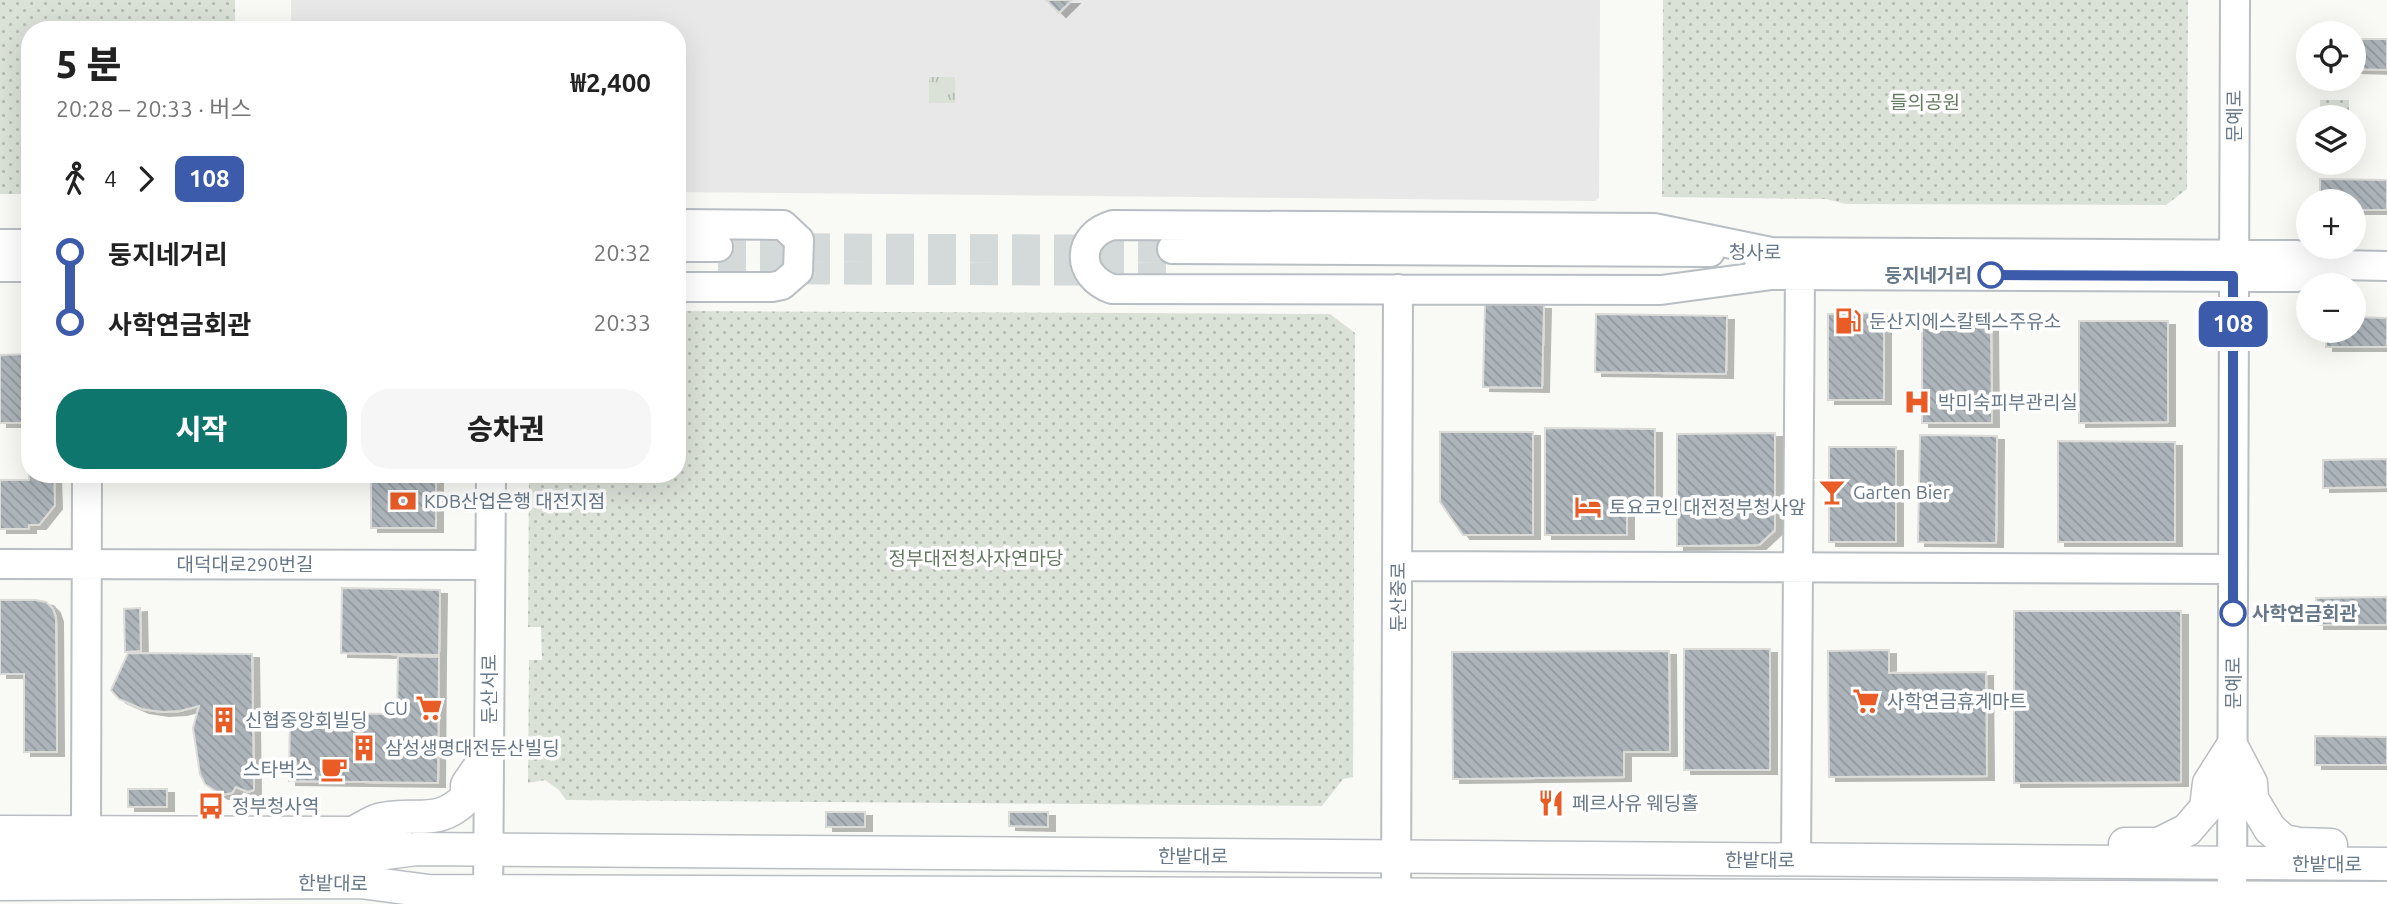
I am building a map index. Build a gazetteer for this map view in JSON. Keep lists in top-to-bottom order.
{
  "streets": {
    "main road": ["한밭대로"],
    "street": [
      "문예로",
      "청사로",
      "대덕대로290번길",
      "둔산중로",
      "둔산서로"
    ]
  },
  "crossings": [
    ["문예로", "청사로"],
    ["문예로", "한밭대로"],
    ["대덕대로290번길", "둔산서로"],
    ["둔산중로", "한밭대로"],
    ["둔산서로", "한밭대로"]
  ],
  "parks": ["들의공원", "정부대전청사자연마당"],
  "places": {
    "other": ["둥지네거리", "사학연금회관"],
    "fuel station": ["둔산지에스칼텍스주유소"],
    "hospital": ["박미숙피부관리실"],
    "bar": ["Garten Bier"],
    "bank": ["KDB산업은행 대전지점"],
    "hotel": ["토요코인 대전정부청사앞"],
    "supermarket": ["사학연금휴게마트", "CU"],
    "building": ["신협중앙회빌딩", "삼성생명대전둔산빌딩"],
    "cafe": ["스타벅스"],
    "restaurant": ["페르사유 웨딩홀"],
    "bus stop": ["정부청사역"]
  },
  "lines": ["bus line 108"],
  "page": {
    "on_map": "108",
    "map_buttons": ["+", "−"],
    "heading": ["5 분", "20:28 – 20:33 · 버스", "₩2,400"],
    "legs": ["4", "108"],
    "list": [
      {
        "name": "둥지네거리",
        "value": "20:32"
      },
      {
        "name": "사학연금회관",
        "value": "20:33"
      }
    ],
    "buttons": ["시작", "승차권"]
  }
}
